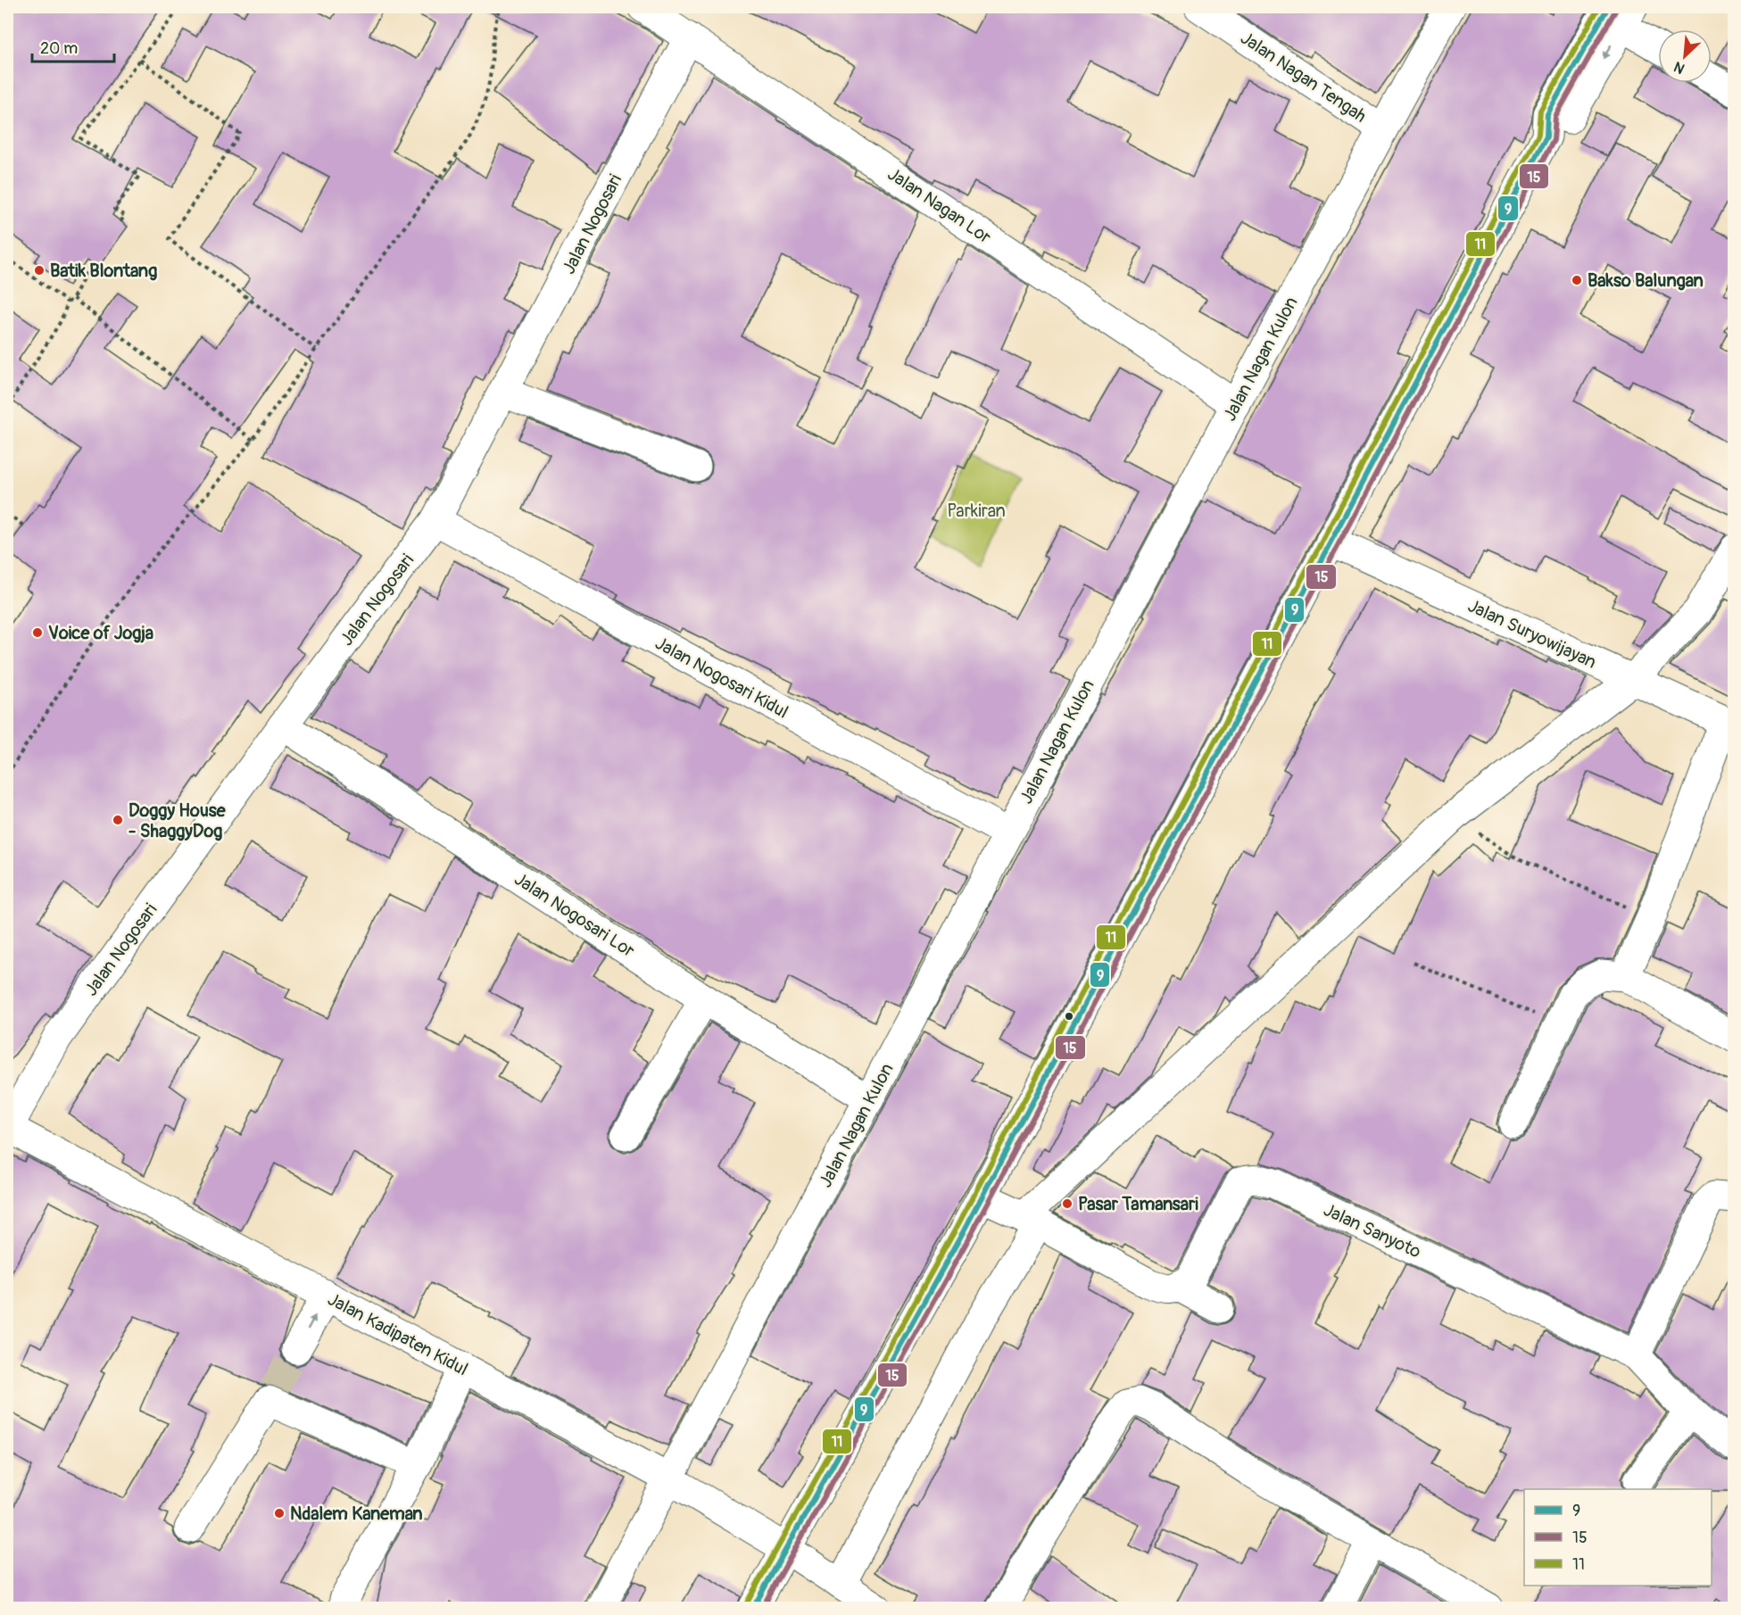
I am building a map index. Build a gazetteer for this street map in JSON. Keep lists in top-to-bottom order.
{
  "streets": {
    "street": [
      "Jalan Nagan Tengah",
      "Jalan Nagan Lor",
      "Jalan Nogosari",
      "Jalan Nagan Kulon",
      "Jalan Suryowijayan",
      "Jalan Nogosari Kidul",
      "Jalan Nogosari Lor",
      "Jalan Sanyoto",
      "Jalan Kadipaten Kidul"
    ]
  },
  "crossings": [
    ["Jalan Nagan Tengah", "Jalan Nagan Kulon"],
    ["Jalan Nagan Lor", "Jalan Nogosari"],
    ["Jalan Nagan Lor", "Jalan Nagan Kulon"],
    ["Jalan Nogosari", "Jalan Nogosari Kidul"],
    ["Jalan Nogosari", "Jalan Nogosari Lor"],
    ["Jalan Nogosari", "Jalan Kadipaten Kidul"],
    ["Jalan Nagan Kulon", "Jalan Nogosari Kidul"],
    ["Jalan Nagan Kulon", "Jalan Nogosari Lor"],
    ["Jalan Nagan Kulon", "Jalan Kadipaten Kidul"]
  ],
  "parks": ["Parkiran"],
  "places": [
    "Batik Blontang",
    "Bakso Balungan",
    "Voice of Jogja",
    "Doggy House - ShaggyDog",
    "Pasar Tamansari",
    "Ndalem Kaneman"
  ],
  "lines": ["transit line 9", "transit line 11", "transit line 15"],
  "legend": ["9", "15", "11"],
  "scale_bar": "20 m",
  "north": "bottom left"
}
